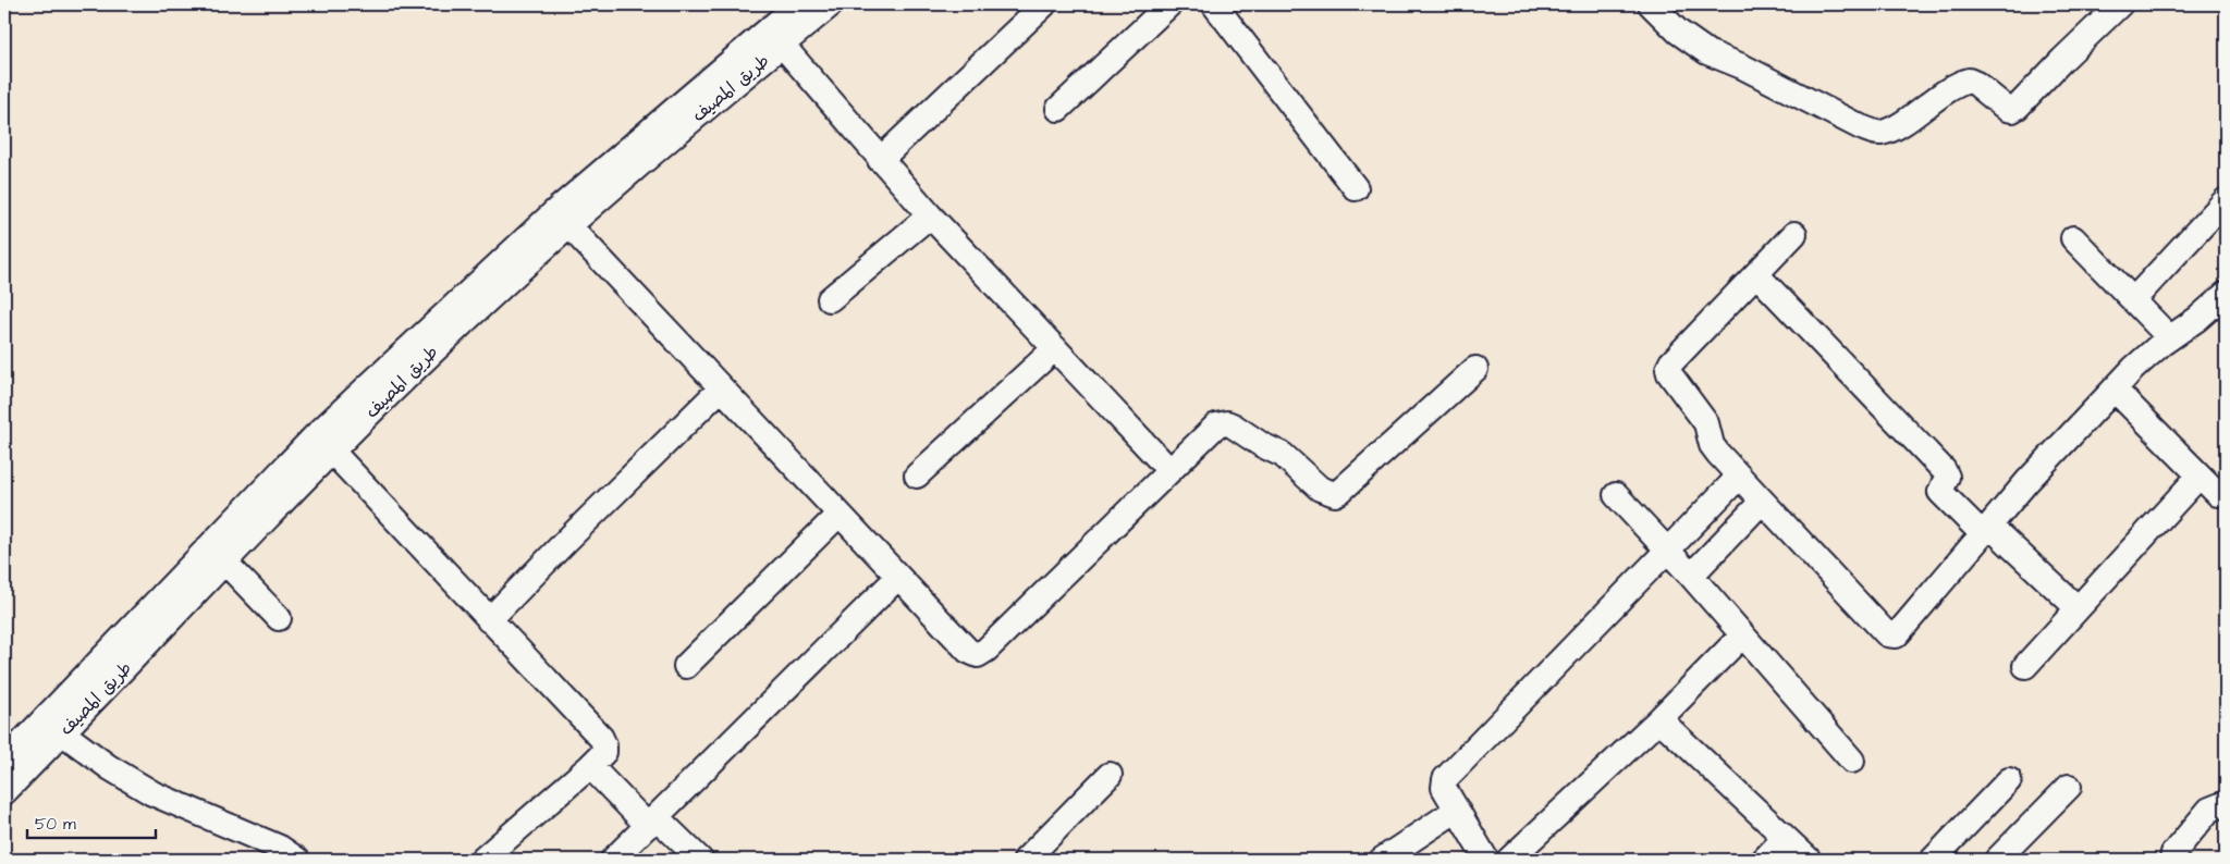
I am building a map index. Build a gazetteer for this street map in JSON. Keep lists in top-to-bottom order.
{
  "streets": {
    "street": ["طريق المصيف"]
  },
  "scale_bar": "50 m"
}
